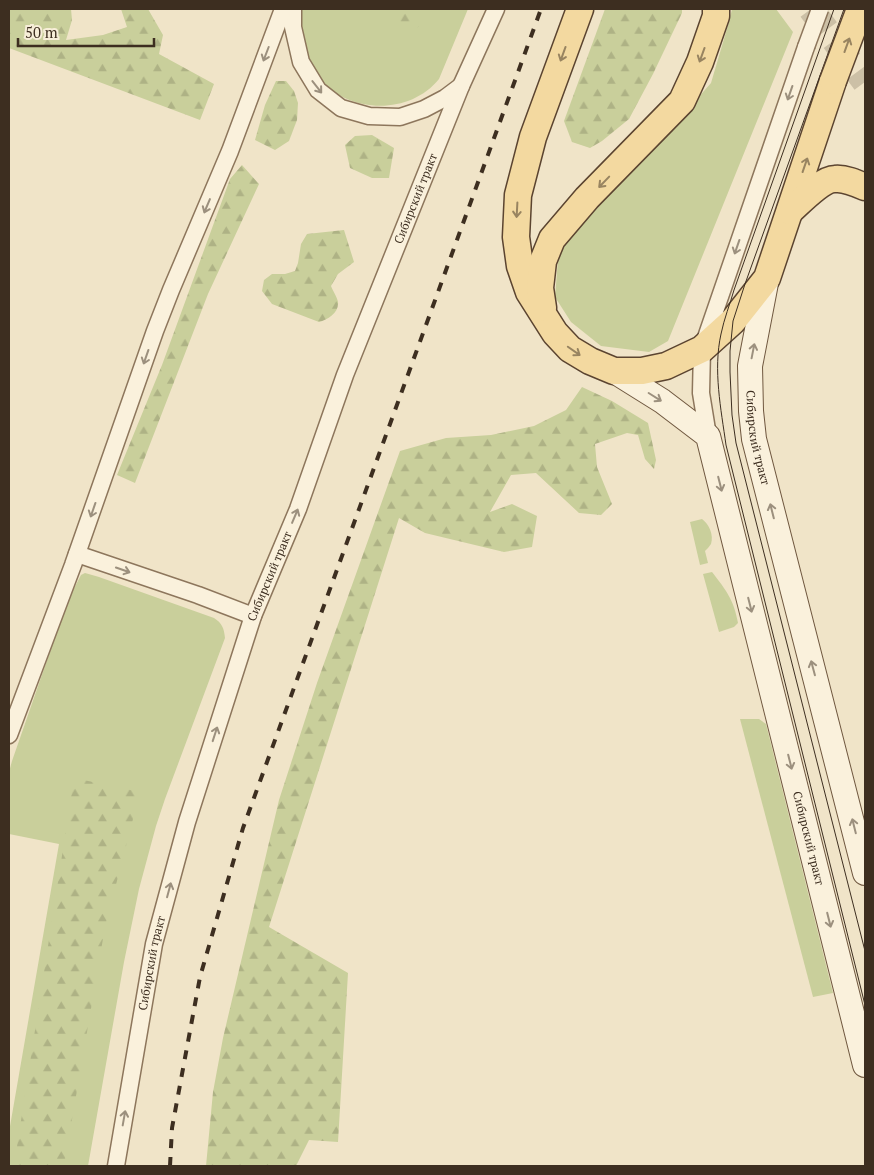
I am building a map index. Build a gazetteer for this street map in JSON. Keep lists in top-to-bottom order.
{
  "streets": {
    "main road": ["Сибирский тракт"]
  },
  "scale_bar": "50 m"
}
